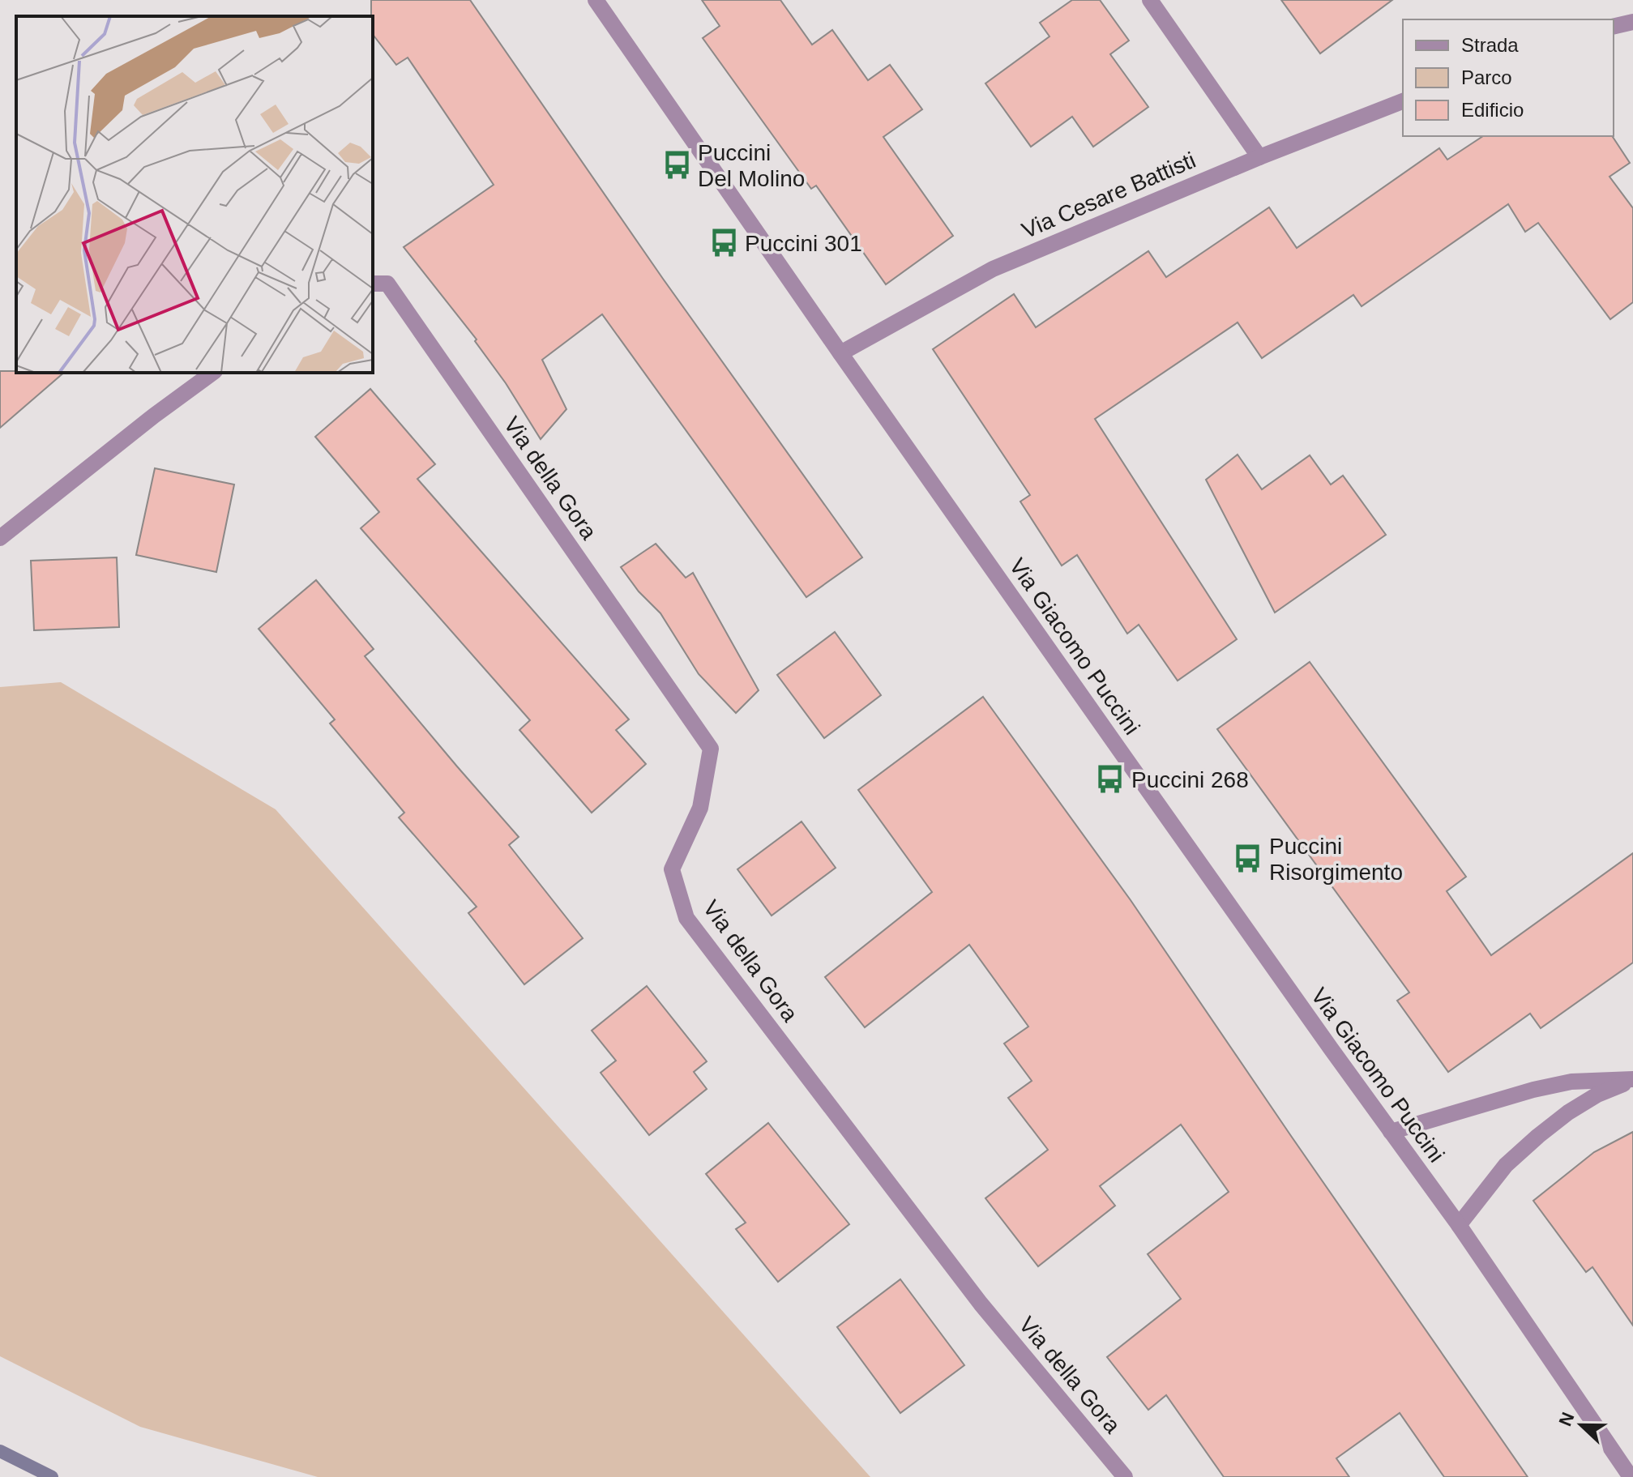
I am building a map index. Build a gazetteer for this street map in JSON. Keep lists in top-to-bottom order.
{
  "streets": {
    "street": ["Via Cesare Battisti", "Via della Gora", "Via Giacomo Puccini"]
  },
  "crossings": [
    ["Via Cesare Battisti", "Via Giacomo Puccini"]
  ],
  "places": {
    "bus stop": [
      "Puccini Del Molino",
      "Puccini 301",
      "Puccini 268",
      "Puccini Risorgimento"
    ]
  },
  "legend": ["Strada", "Parco", "Edificio"],
  "north": "left"
}
